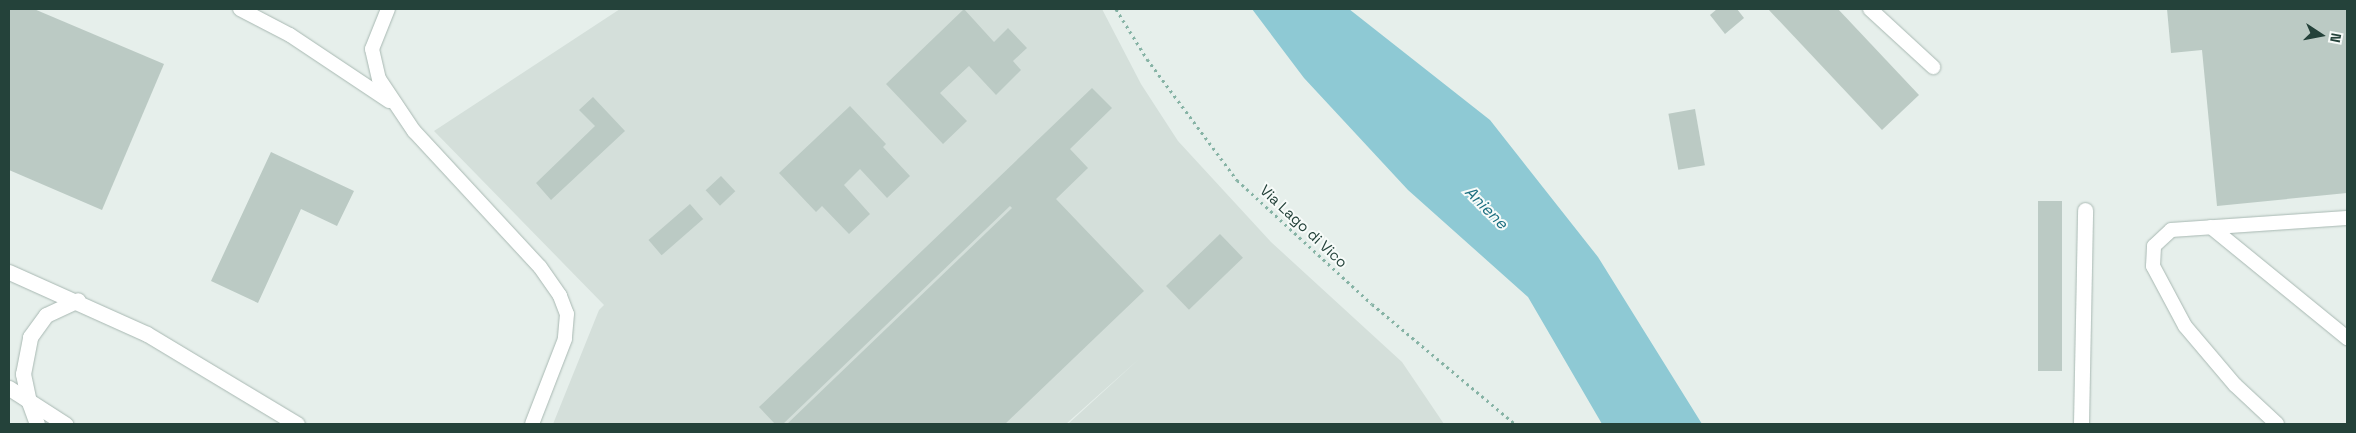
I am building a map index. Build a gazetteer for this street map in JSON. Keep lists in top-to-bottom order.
{
  "streets": {
    "path": ["Via Lago di Vico"]
  },
  "water": ["Aniene"],
  "north": "right"
}
